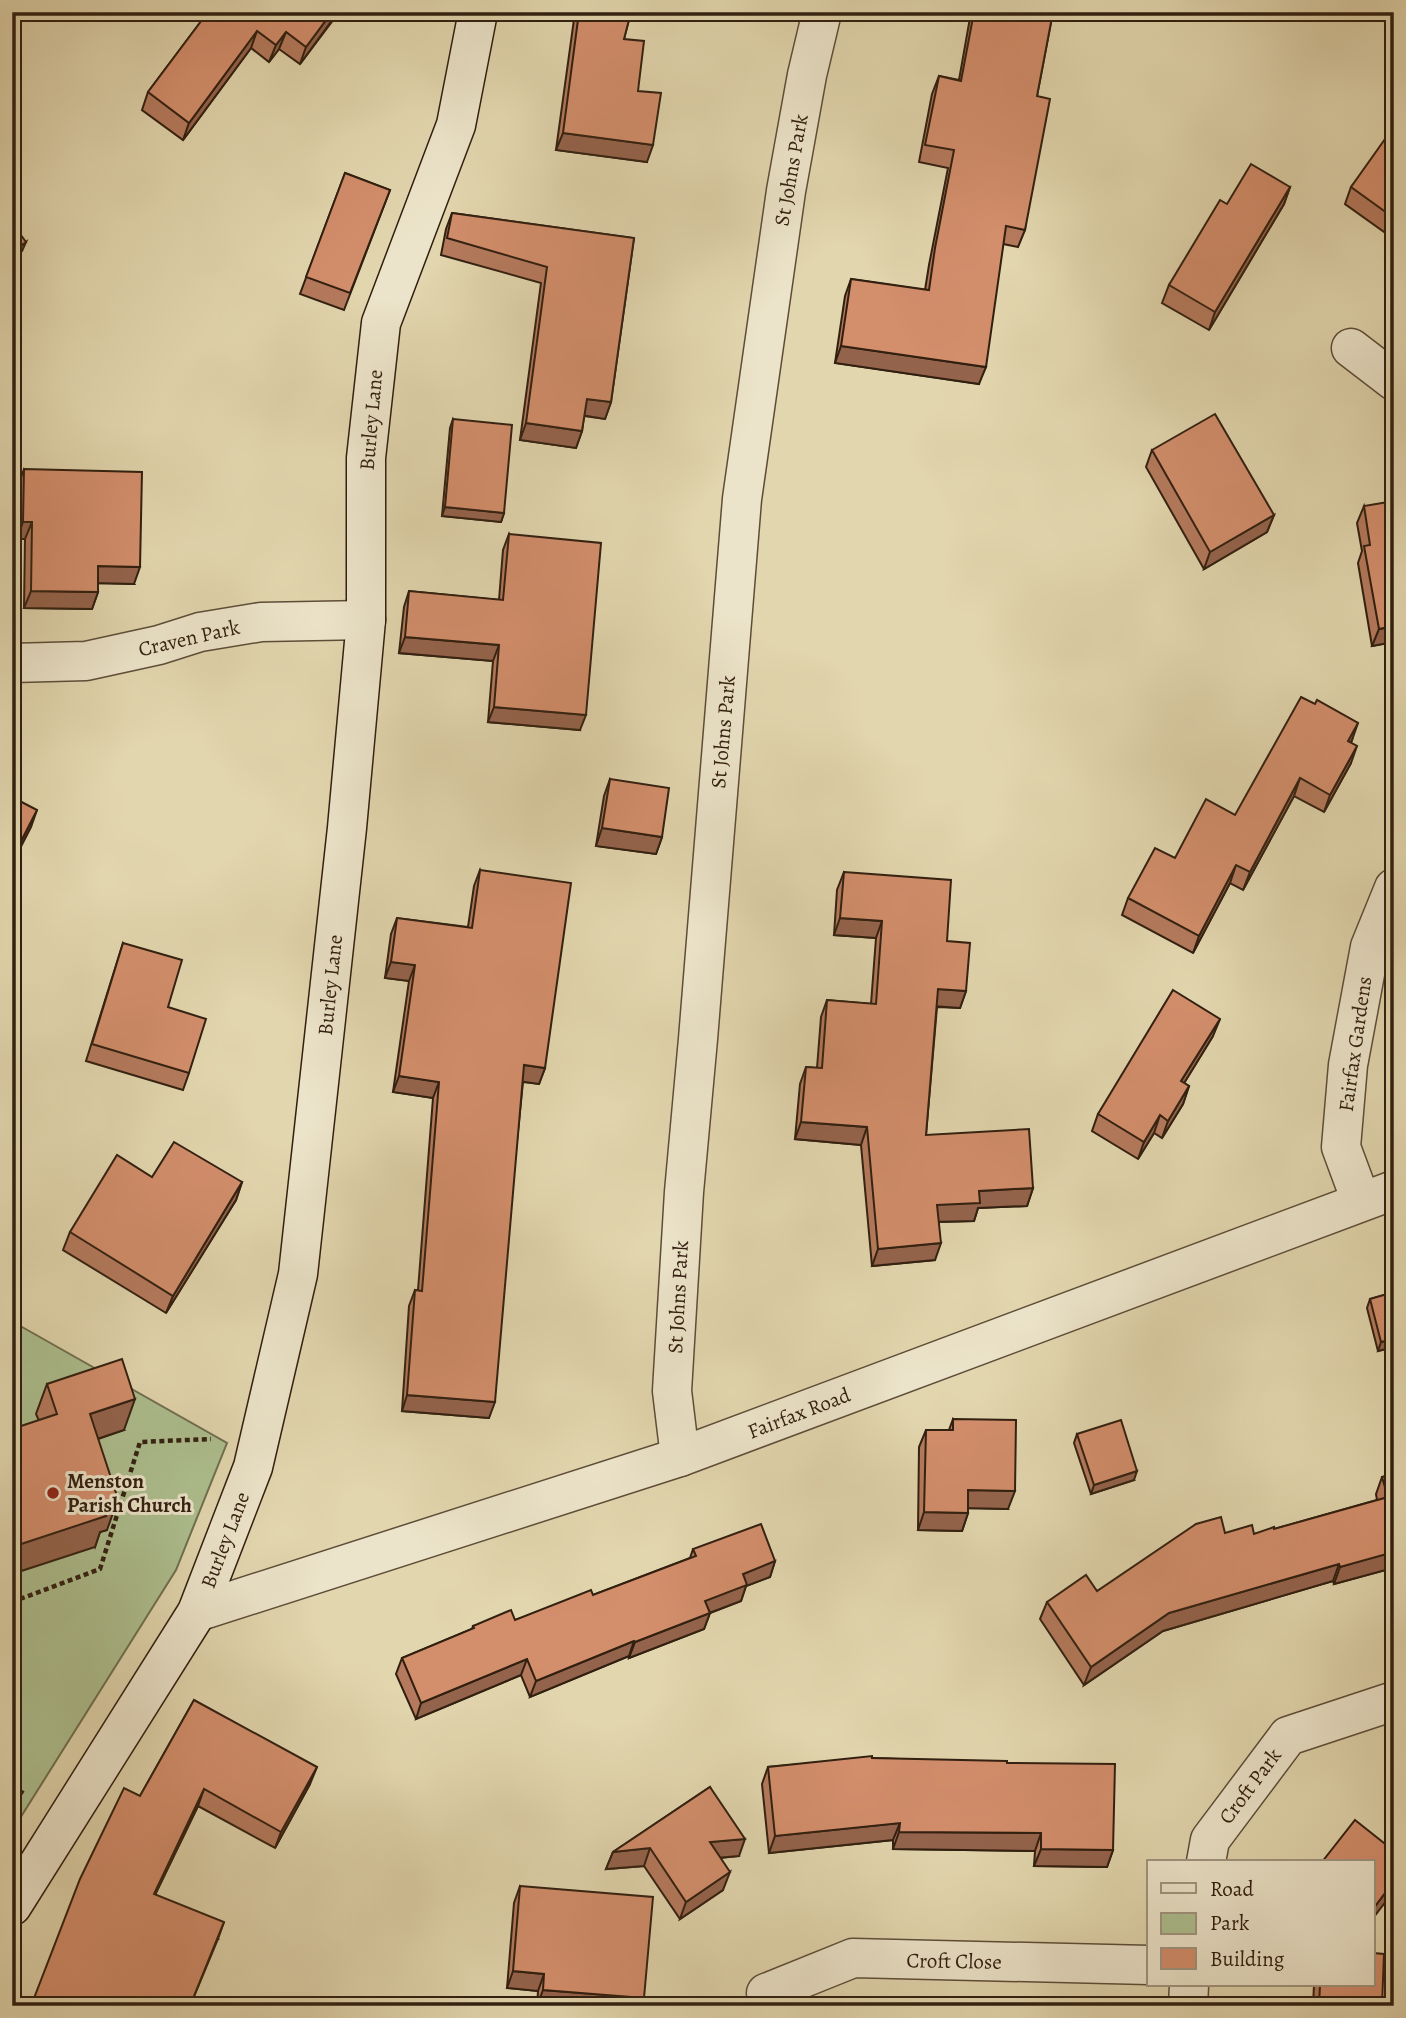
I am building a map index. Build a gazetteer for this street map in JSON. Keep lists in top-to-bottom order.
{
  "streets": {
    "street": [
      "St Johns Park",
      "Burley Lane",
      "Craven Park",
      "Fairfax Gardens",
      "Fairfax Road",
      "Croft Park",
      "Croft Close"
    ]
  },
  "crossings": [
    ["St Johns Park", "Fairfax Road"],
    ["Burley Lane", "Craven Park"],
    ["Burley Lane", "Fairfax Road"],
    ["Fairfax Gardens", "Fairfax Road"]
  ],
  "places": ["Menston Parish Church"],
  "legend": ["Road", "Park", "Building"]
}
